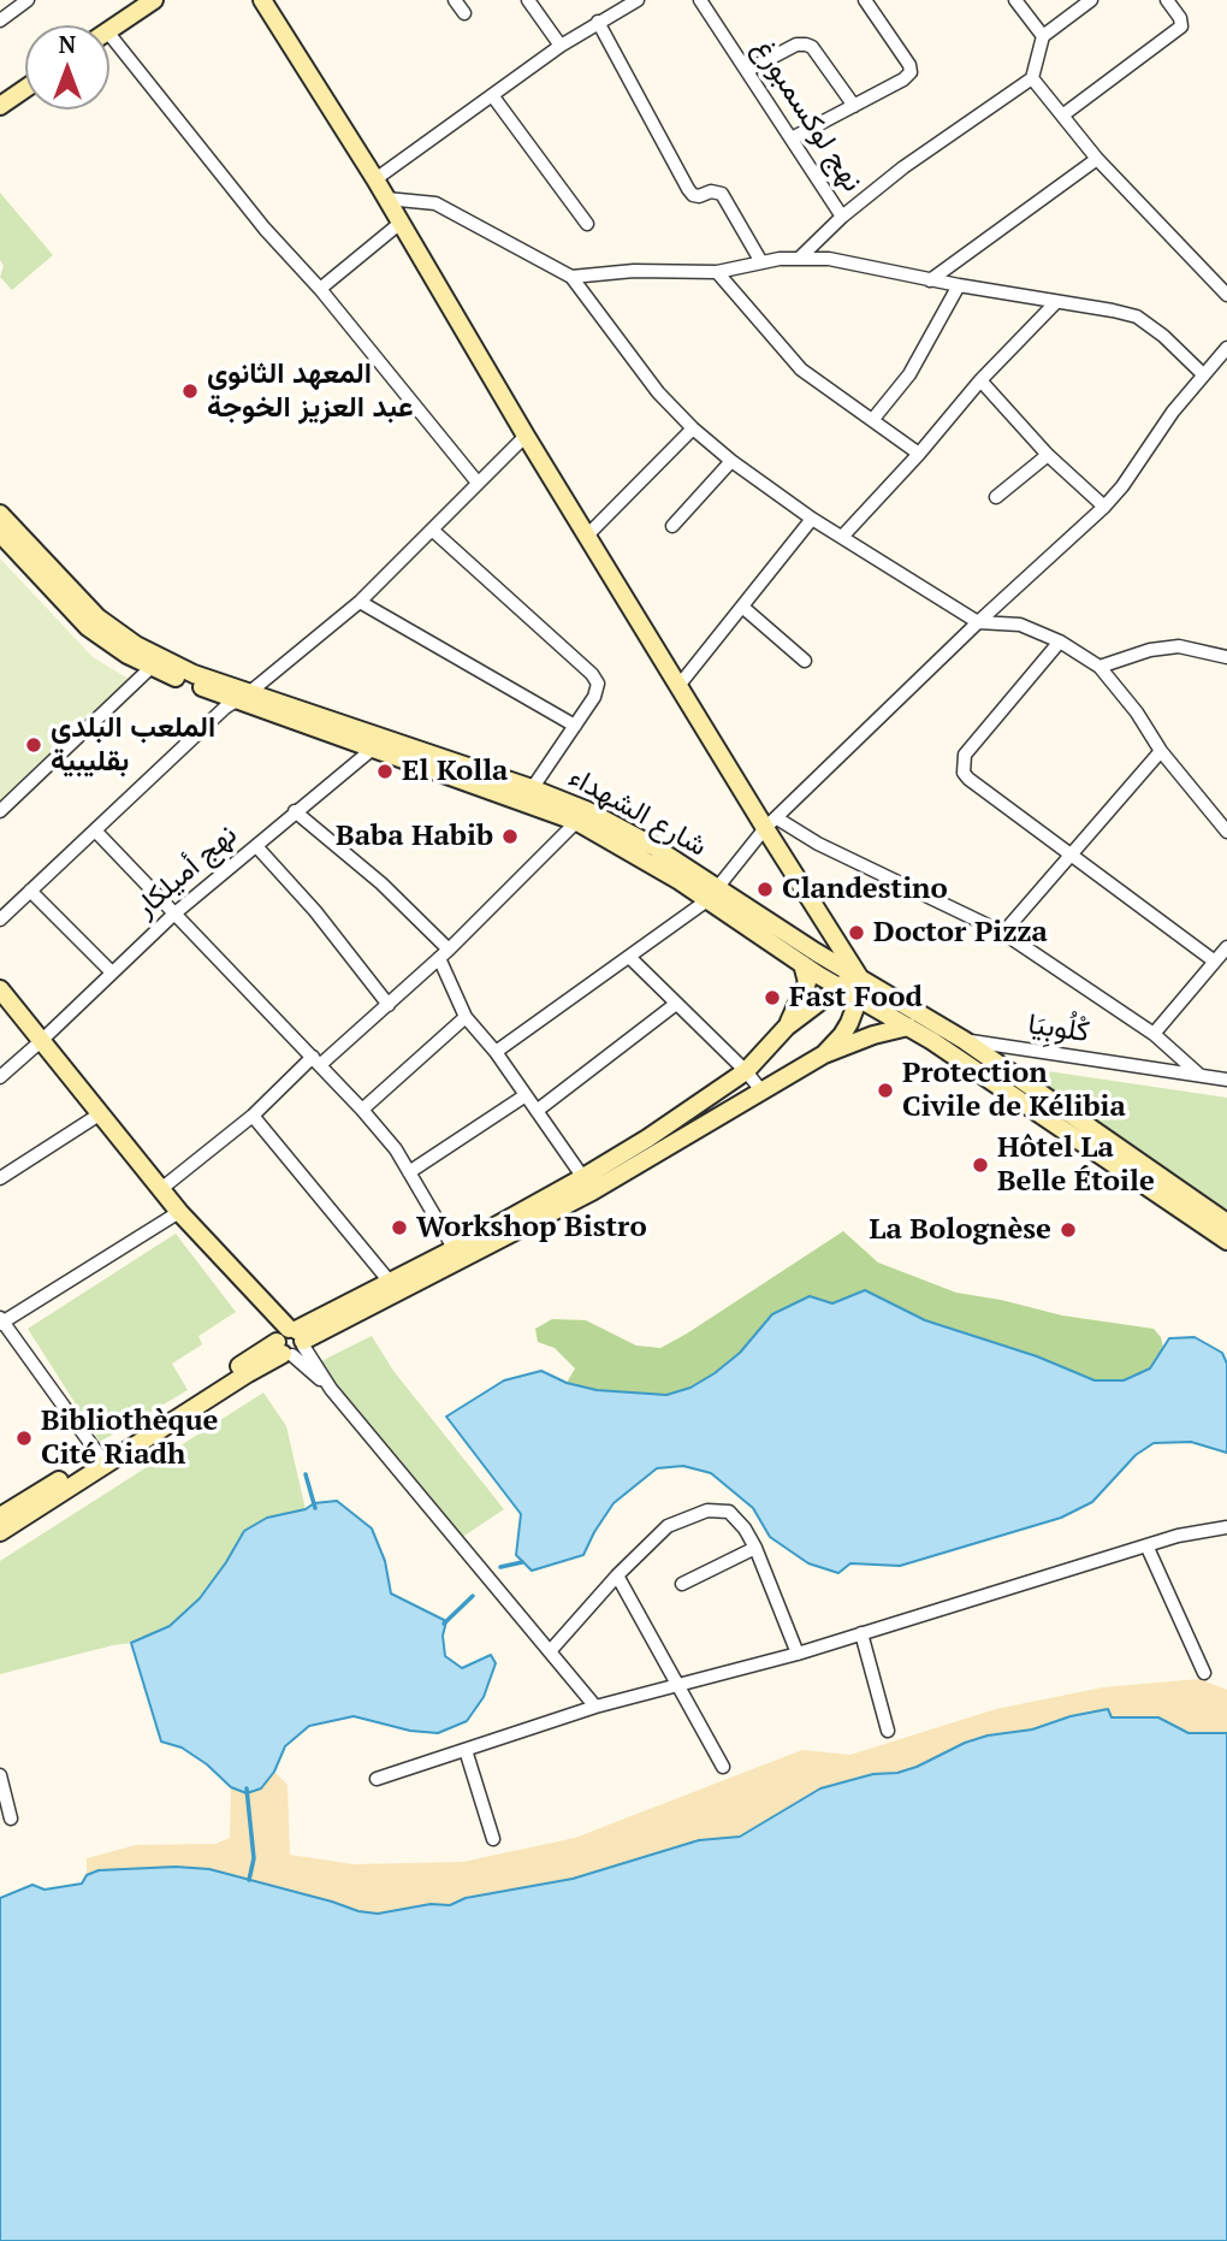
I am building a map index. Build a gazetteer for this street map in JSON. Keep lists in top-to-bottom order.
{
  "streets": {
    "street": [
      "نهج لوكسمبورغ",
      "شارع الشهداء",
      "نهج أميلكار",
      "كْلُوبِيَا"
    ]
  },
  "crossings": [
    ["شارع الشهداء", "نهج أميلكار"],
    ["شارع الشهداء", "كْلُوبِيَا"]
  ],
  "places": [
    "المعهد الثانوي عبد العزيز الخوجة",
    "الملعب البلدي بقليبية",
    "El Kolla",
    "Baba Habib",
    "Clandestino",
    "Doctor Pizza",
    "Fast Food",
    "Protection Civile de Kélibia",
    "Hôtel La Belle Étoile",
    "Workshop Bistro",
    "La Bolognèse",
    "Bibliothèque Cité Riadh"
  ],
  "north": "top"
}
